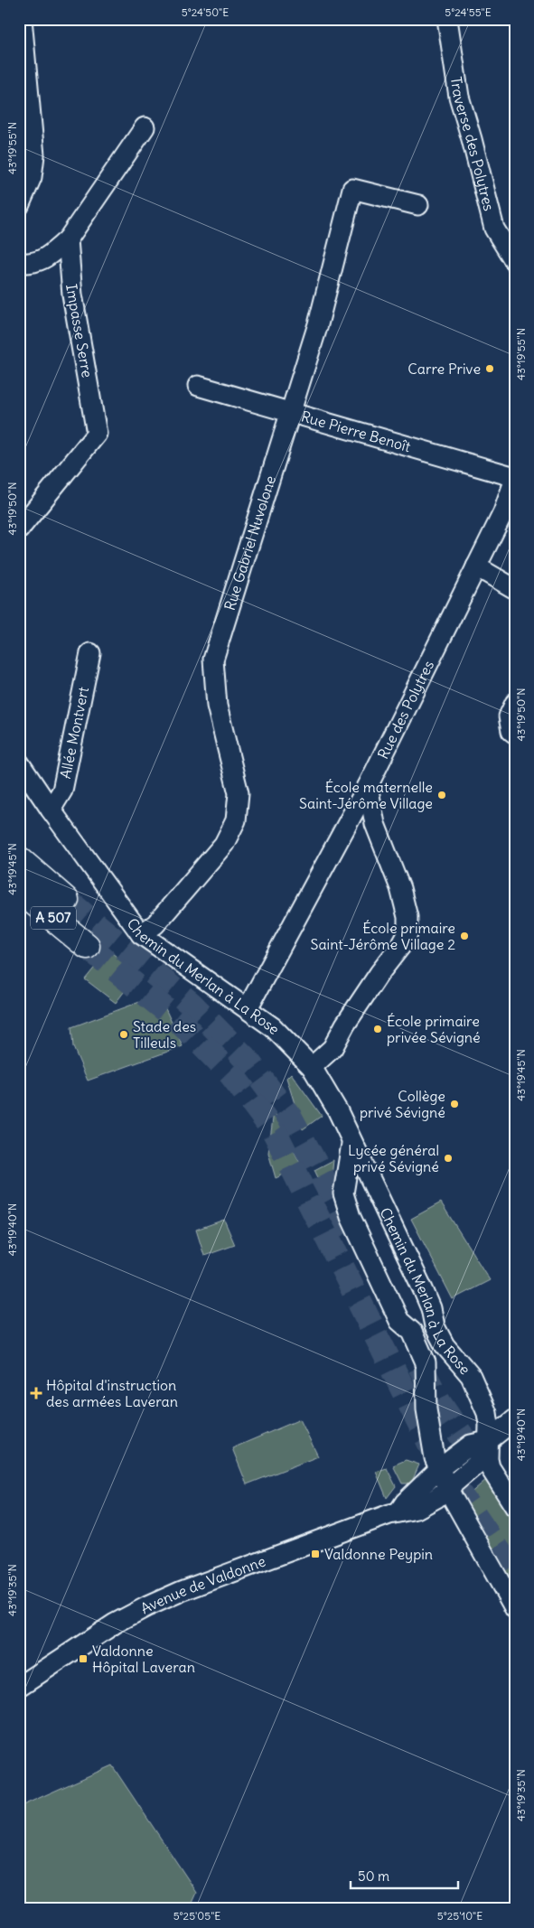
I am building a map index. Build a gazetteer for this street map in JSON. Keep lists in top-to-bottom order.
{
  "streets": {
    "highway": ["A 507"],
    "street": [
      "Traverse des Polytres",
      "Impasse Serre",
      "Rue Pierre Benoît",
      "Rue Gabriel Nuvolone",
      "Rue des Polytres",
      "Allée Montvert",
      "Chemin du Merlan à La Rose",
      "Avenue de Valdonne"
    ]
  },
  "crossings": [
    ["Rue Pierre Benoît", "Rue Gabriel Nuvolone"],
    ["Rue Pierre Benoît", "Rue des Polytres"],
    ["Rue Gabriel Nuvolone", "Chemin du Merlan à La Rose"],
    ["Rue des Polytres", "Chemin du Merlan à La Rose"],
    ["Allée Montvert", "Chemin du Merlan à La Rose"],
    ["Chemin du Merlan à La Rose", "Avenue de Valdonne"]
  ],
  "places": {
    "other": [
      "Carre Prive",
      "École maternelle Saint-Jérôme Village",
      "École primaire Saint-Jérôme Village 2",
      "École primaire privée Sévigné",
      "Stade des Tilleuls",
      "Collège privé Sévigné",
      "Lycée général privé Sévigné"
    ],
    "health": ["Hôpital d'instruction des armées Laveran"],
    "transit": ["Valdonne Peypin", "Valdonne Hôpital Laveran"]
  },
  "scale_bar": "50 m",
  "coordinates": [
    "5°24'50\"E",
    "5°24'55\"E",
    "43°19'55\"N",
    "43°19'50\"N",
    "43°19'45\"N",
    "43°19'40\"N",
    "43°19'35\"N",
    "5°25'05\"E",
    "5°25'10\"E"
  ]
}
